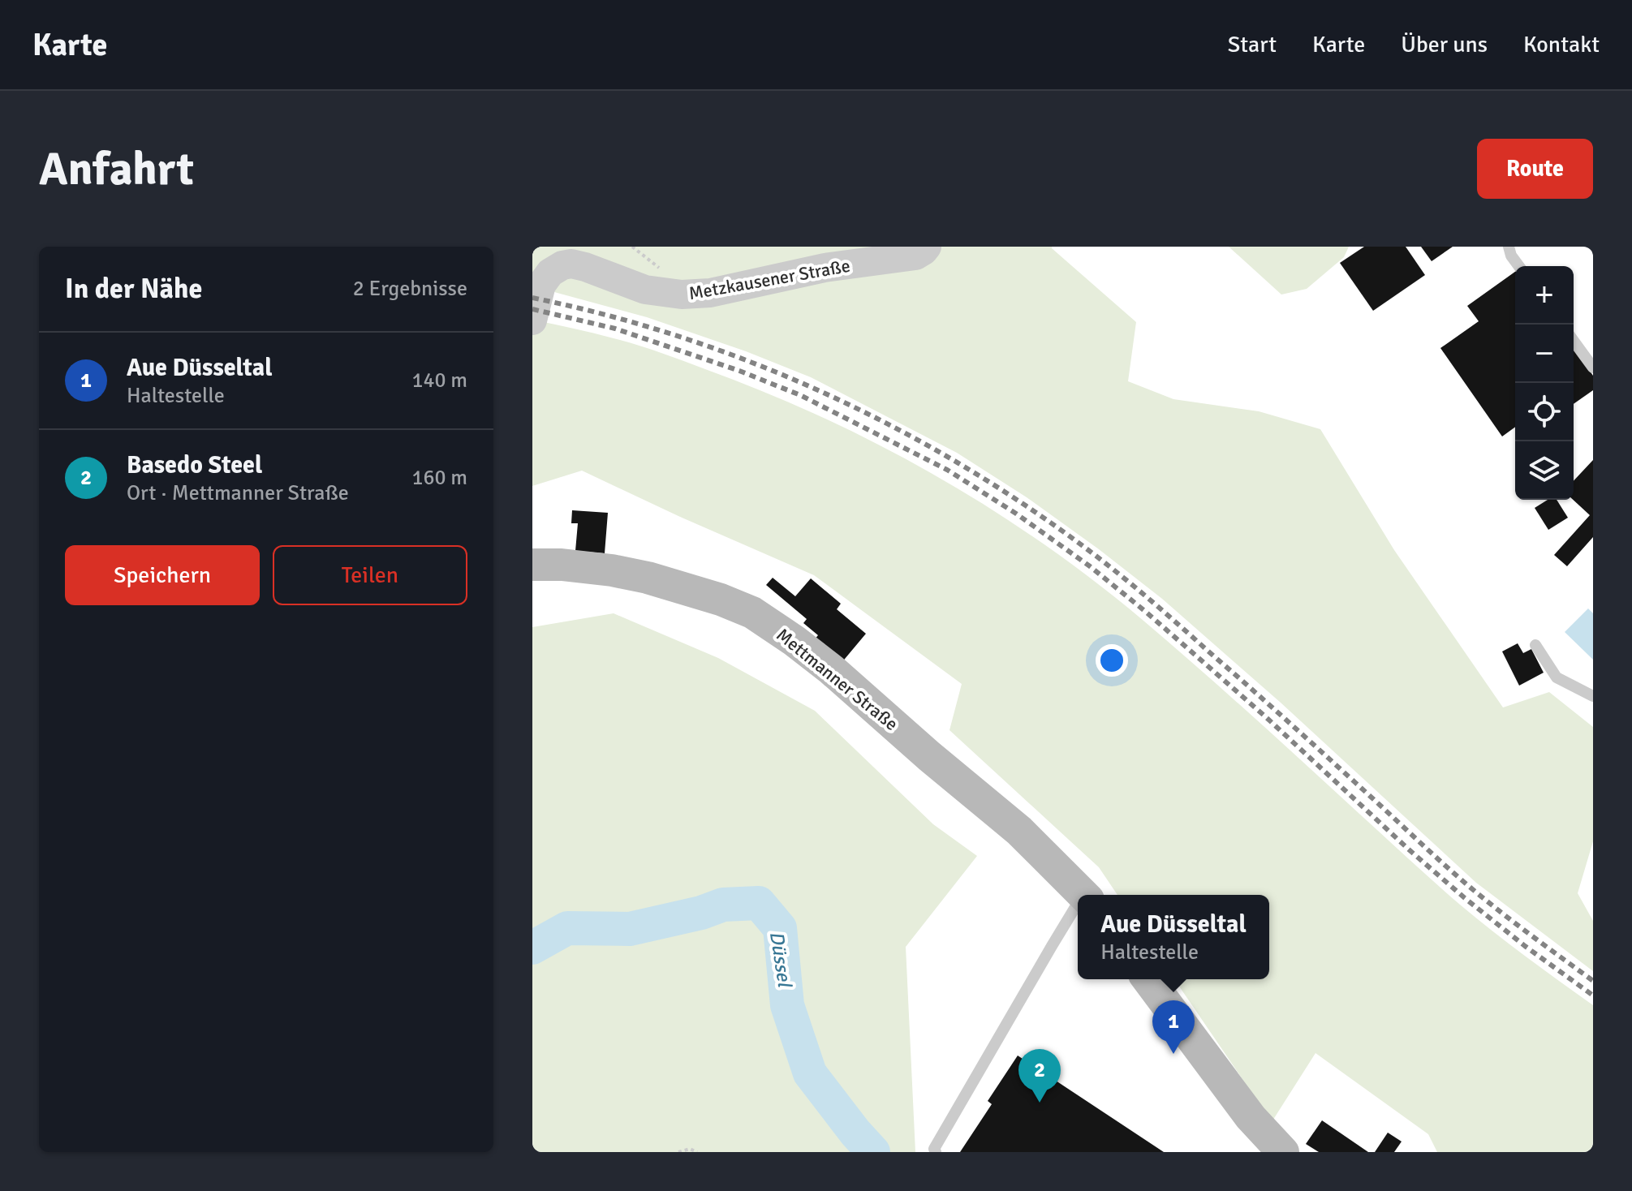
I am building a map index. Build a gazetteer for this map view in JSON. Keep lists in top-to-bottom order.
{
  "streets": {
    "main road": ["Mettmanner Straße"],
    "street": ["Metzkausener Straße"]
  },
  "water": ["Düssel"],
  "page": {
    "header": "Karte",
    "nav": [
      "Start",
      "Karte",
      "Über uns",
      "Kontakt"
    ],
    "buttons": [
      "Route",
      ["Speichern", "Teilen"]
    ],
    "title": "Anfahrt",
    "heading": ["In der Nähe", "2 Ergebnisse"],
    "map_buttons": ["+", "−"],
    "list": [
      {
        "mark": "1",
        "name": "Aue Düsseltal",
        "note": "Haltestelle",
        "value": "140 m"
      },
      {
        "mark": "2",
        "name": "Basedo Steel",
        "note": "Ort · Mettmanner Straße",
        "value": "160 m"
      }
    ],
    "popup": ["Aue Düsseltal", "Haltestelle"],
    "pins": ["1", "2"]
  }
}
